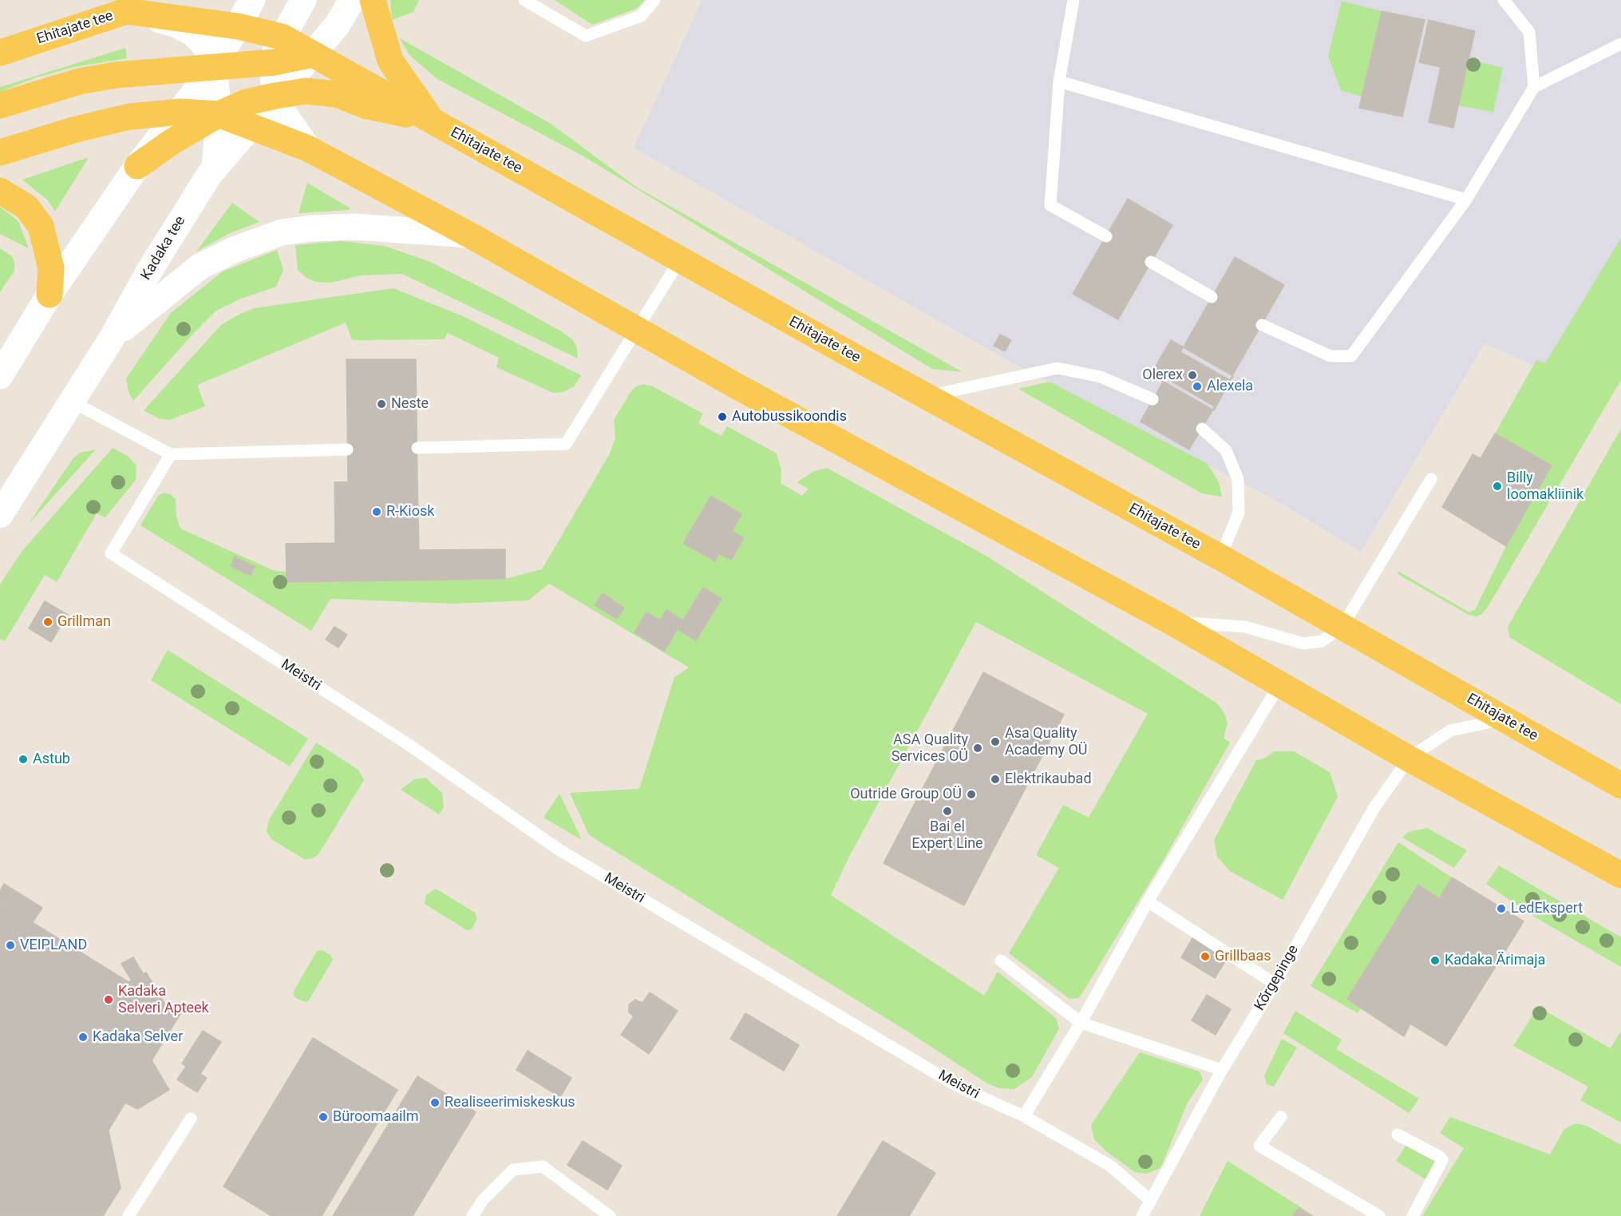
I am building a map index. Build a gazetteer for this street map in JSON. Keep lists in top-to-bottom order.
{
  "streets": {
    "main road": ["Ehitajate tee", "Kadaka tee"],
    "lane": ["Meistri", "Kõrgepinge"]
  },
  "crossings": [
    ["Ehitajate tee", "Kadaka tee"],
    ["Meistri", "Kõrgepinge"]
  ],
  "places": [
    "Olerex",
    "Alexela",
    "Neste",
    "Autobussikoondis",
    "Billy loomakliinik",
    "R-Kiosk",
    "Grillman",
    "Asa Quality Academy OÜ",
    "ASA Quality Services OÜ",
    "Astub",
    "Elektrikaubad",
    "Outride Group OÜ",
    "Bai el Expert Line",
    "LedEkspert",
    "VEIPLAND",
    "Grillbaas",
    "Kadaka Ärimaja",
    "Kadaka Selveri Apteek",
    "Kadaka Selver",
    "Realiseerimiskeskus",
    "Büroomaailm"
  ]
}
